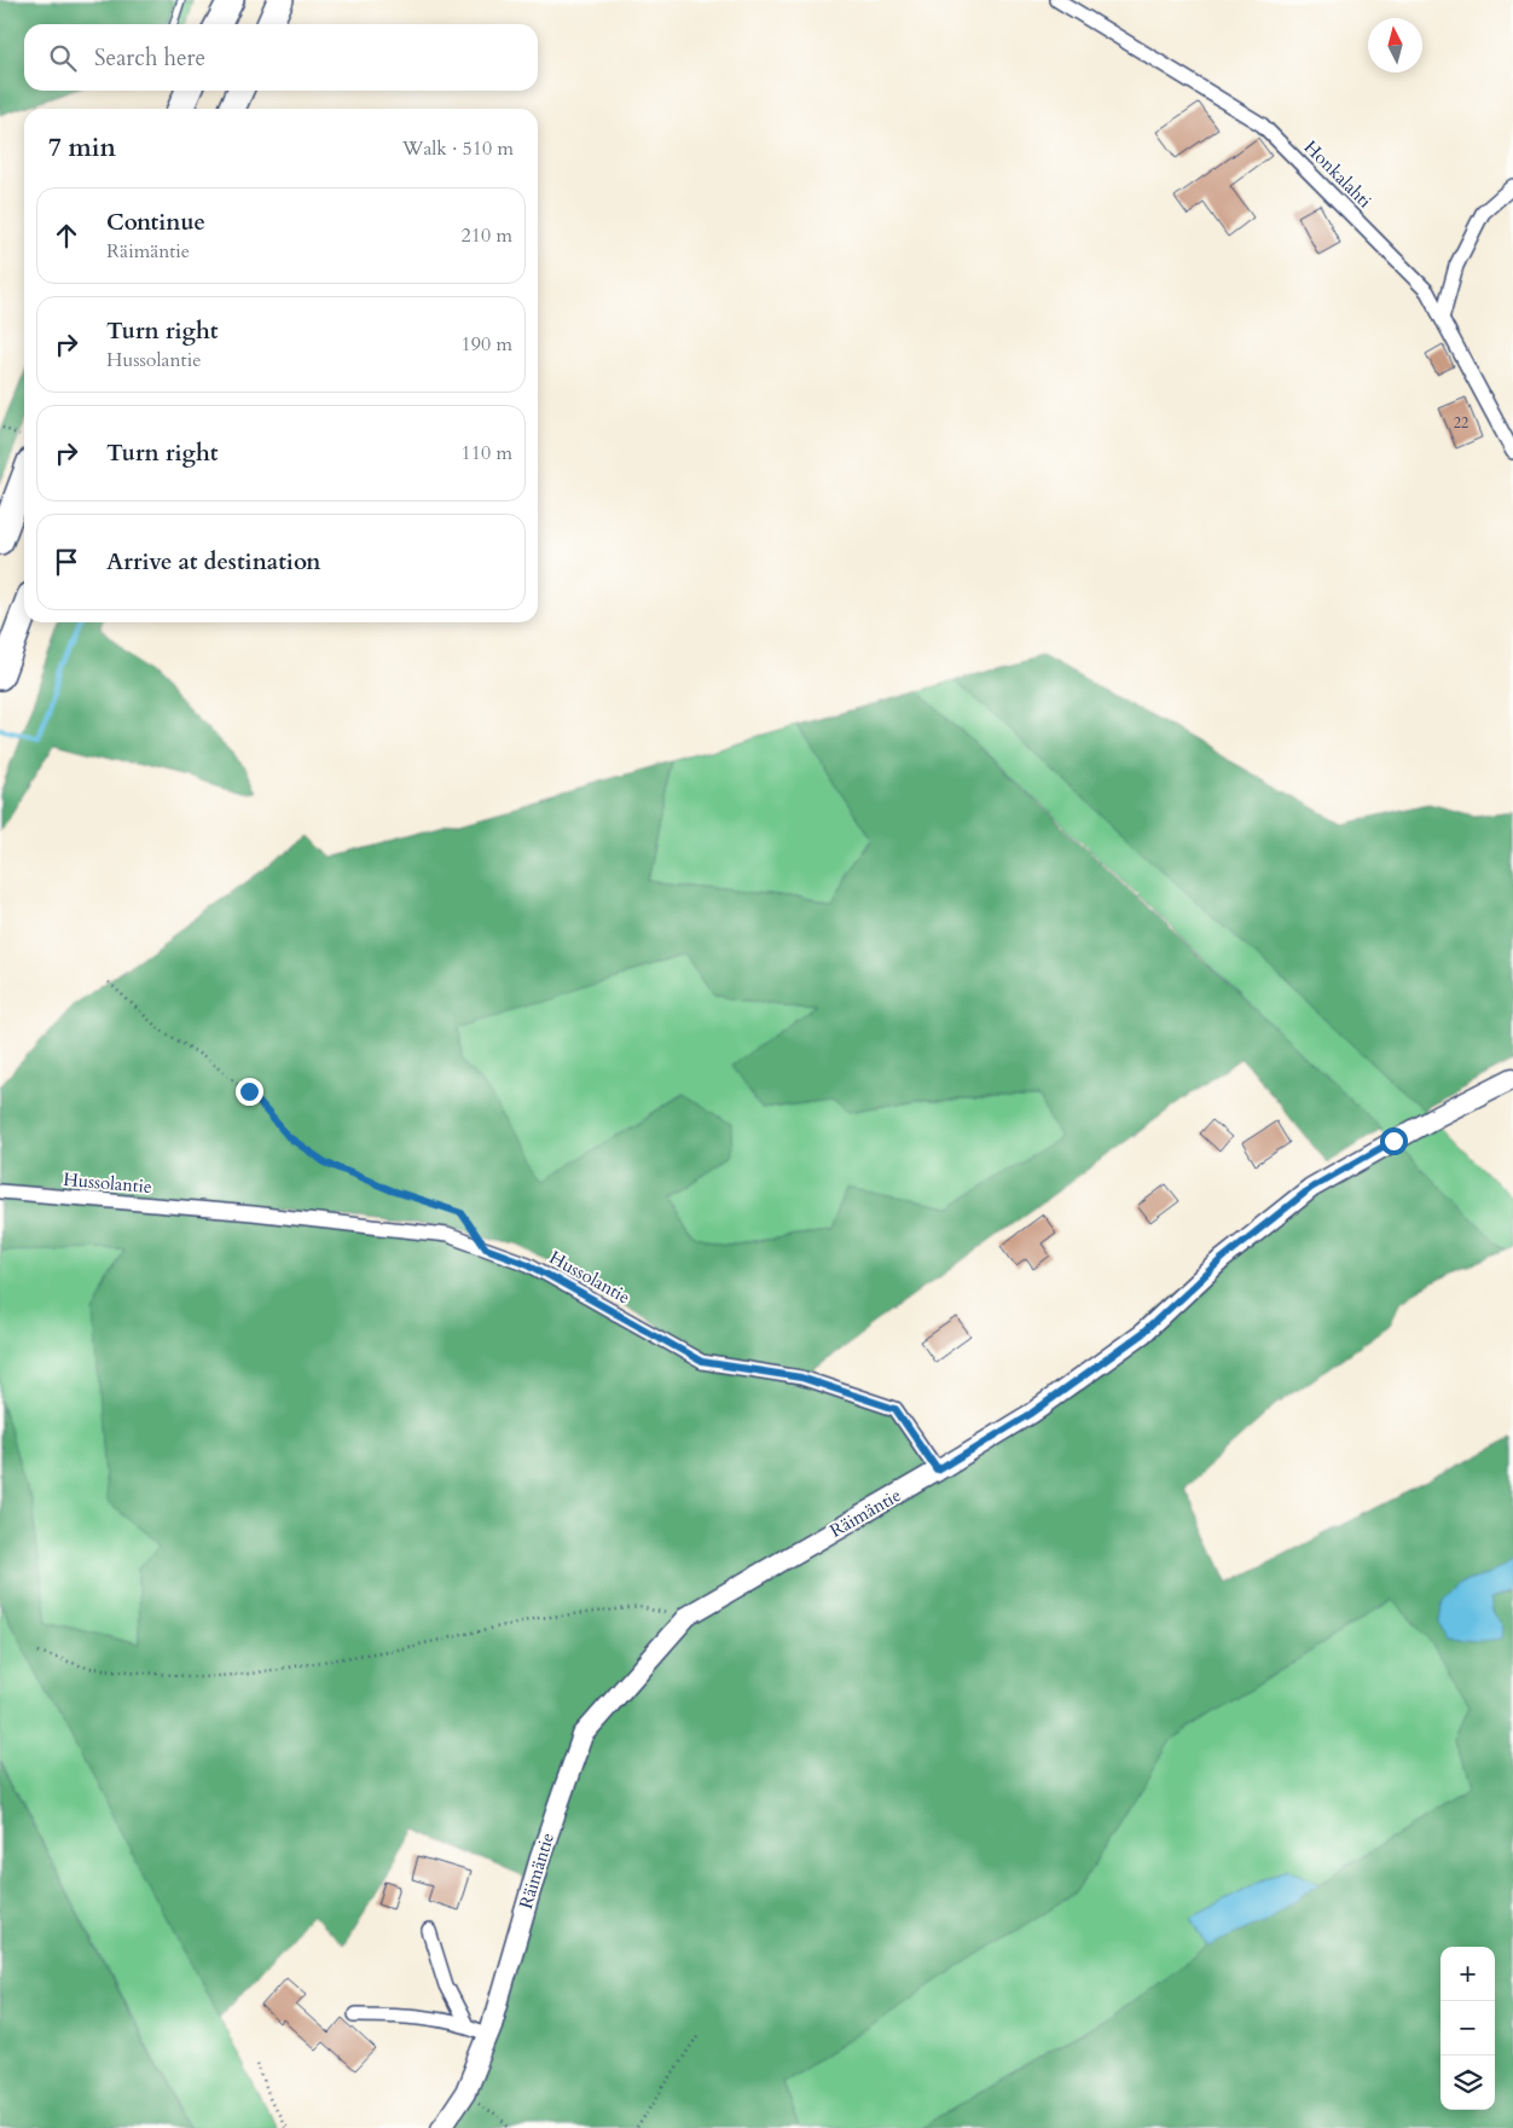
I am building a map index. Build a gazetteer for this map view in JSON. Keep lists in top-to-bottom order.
{
  "streets": {
    "street": ["Honkalahti", "Hussolantie", "Räimäntie"]
  },
  "crossings": [
    ["Hussolantie", "Räimäntie"]
  ],
  "house_numbers": ["22"],
  "north": "top",
  "page": {
    "search": "Search here",
    "heading": ["7 min", "Walk · 510 m"],
    "list": [
      ["Continue", "Räimäntie", "210 m"],
      ["Turn right", "Hussolantie", "190 m"],
      ["Turn right", "110 m"],
      "Arrive at destination"
    ],
    "map_buttons": ["+", "−"]
  }
}
